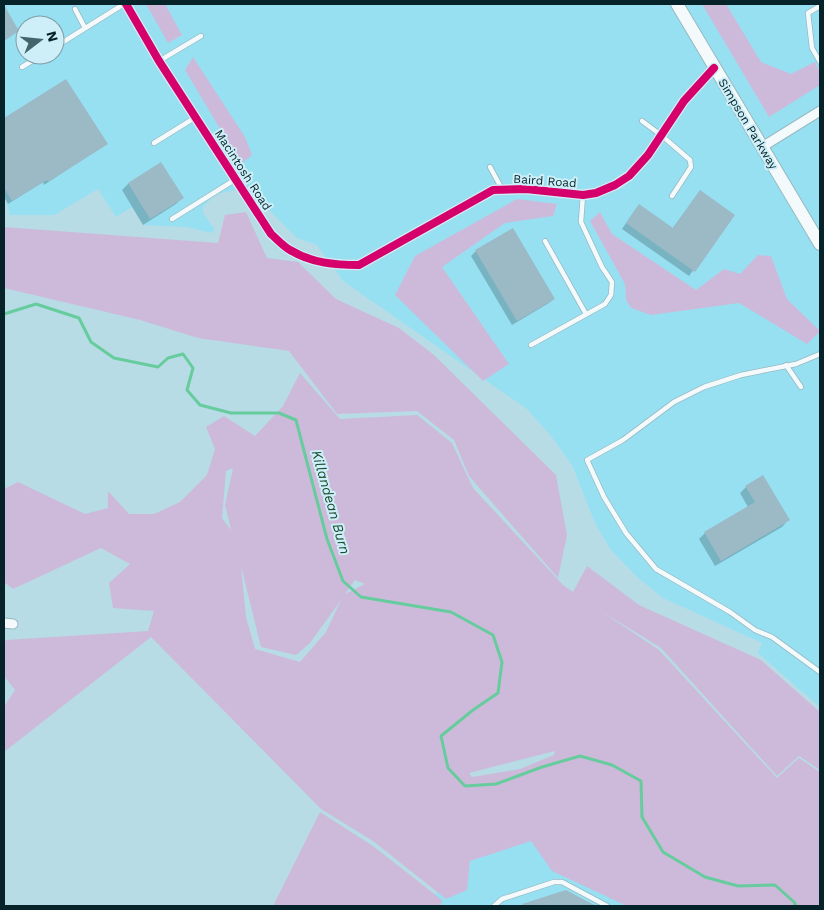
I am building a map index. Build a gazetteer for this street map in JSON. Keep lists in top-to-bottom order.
{
  "streets": {
    "main road": ["Simpson Parkway"],
    "street": ["Macintosh Road", "Baird Road"]
  },
  "crossings": [
    ["Simpson Parkway", "Baird Road"],
    ["Macintosh Road", "Baird Road"]
  ],
  "water": ["Killandean Burn"],
  "north": "right"
}
